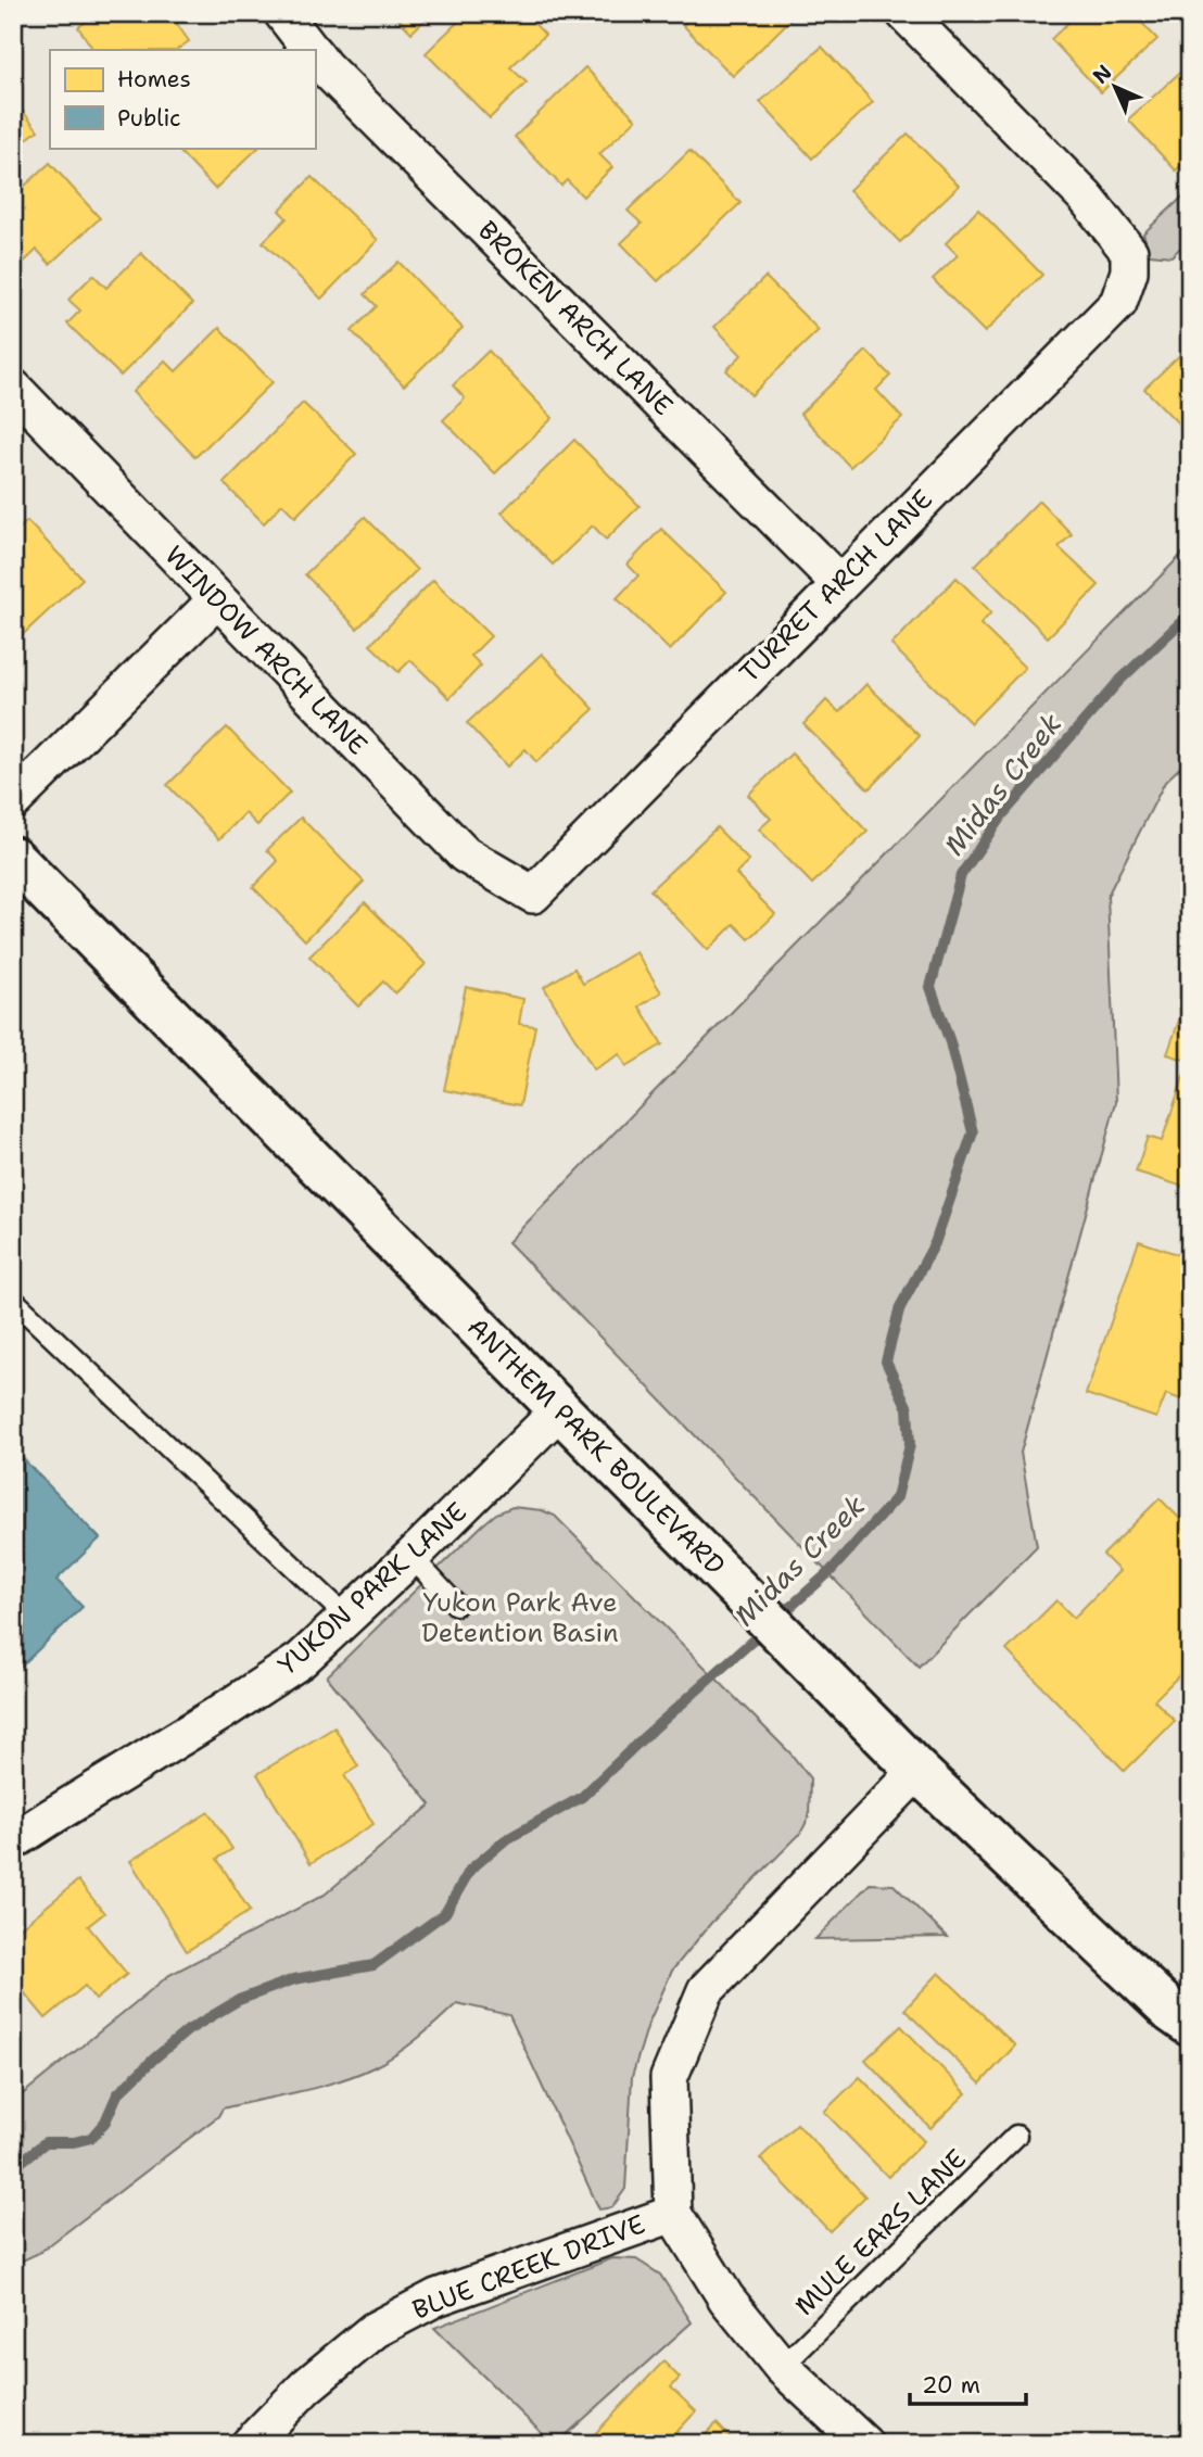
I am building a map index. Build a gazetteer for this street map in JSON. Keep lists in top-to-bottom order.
{
  "streets": {
    "main road": ["ANTHEM PARK BOULEVARD"],
    "street": [
      "BROKEN ARCH LANE",
      "TURRET ARCH LANE",
      "WINDOW ARCH LANE",
      "YUKON PARK LANE",
      "BLUE CREEK DRIVE"
    ],
    "lane": ["MULE EARS LANE"]
  },
  "crossings": [
    ["BROKEN ARCH LANE", "TURRET ARCH LANE"],
    ["TURRET ARCH LANE", "WINDOW ARCH LANE"],
    ["ANTHEM PARK BOULEVARD", "YUKON PARK LANE"]
  ],
  "water": ["Midas Creek"],
  "parks": ["Yukon Park Ave Detention Basin"],
  "legend": ["Homes", "Public"],
  "scale_bar": "20 m",
  "north": "top left"
}
